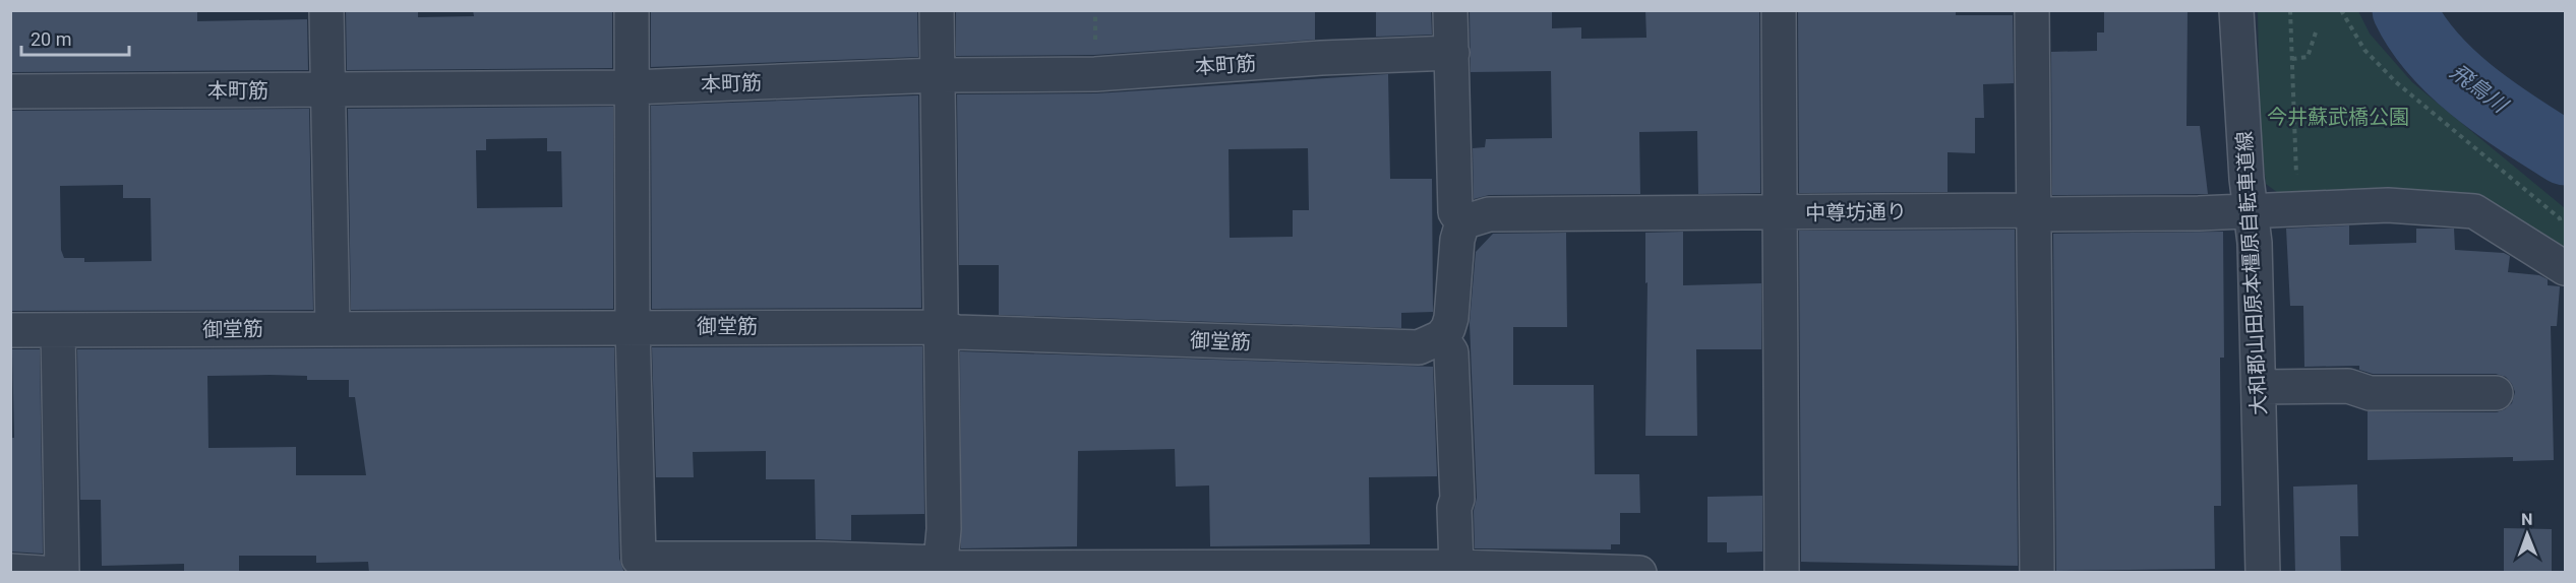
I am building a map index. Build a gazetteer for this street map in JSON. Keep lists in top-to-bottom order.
{
  "streets": {
    "street": [
      "本町筋",
      "中尊坊通り",
      "大和郡山田原本橿原自転車道線",
      "御堂筋"
    ]
  },
  "crossings": [
    ["中尊坊通り", "大和郡山田原本橿原自転車道線"]
  ],
  "water": ["飛鳥川"],
  "parks": ["今井蘇武橋公園"],
  "scale_bar": "20 m",
  "north": "top"
}
